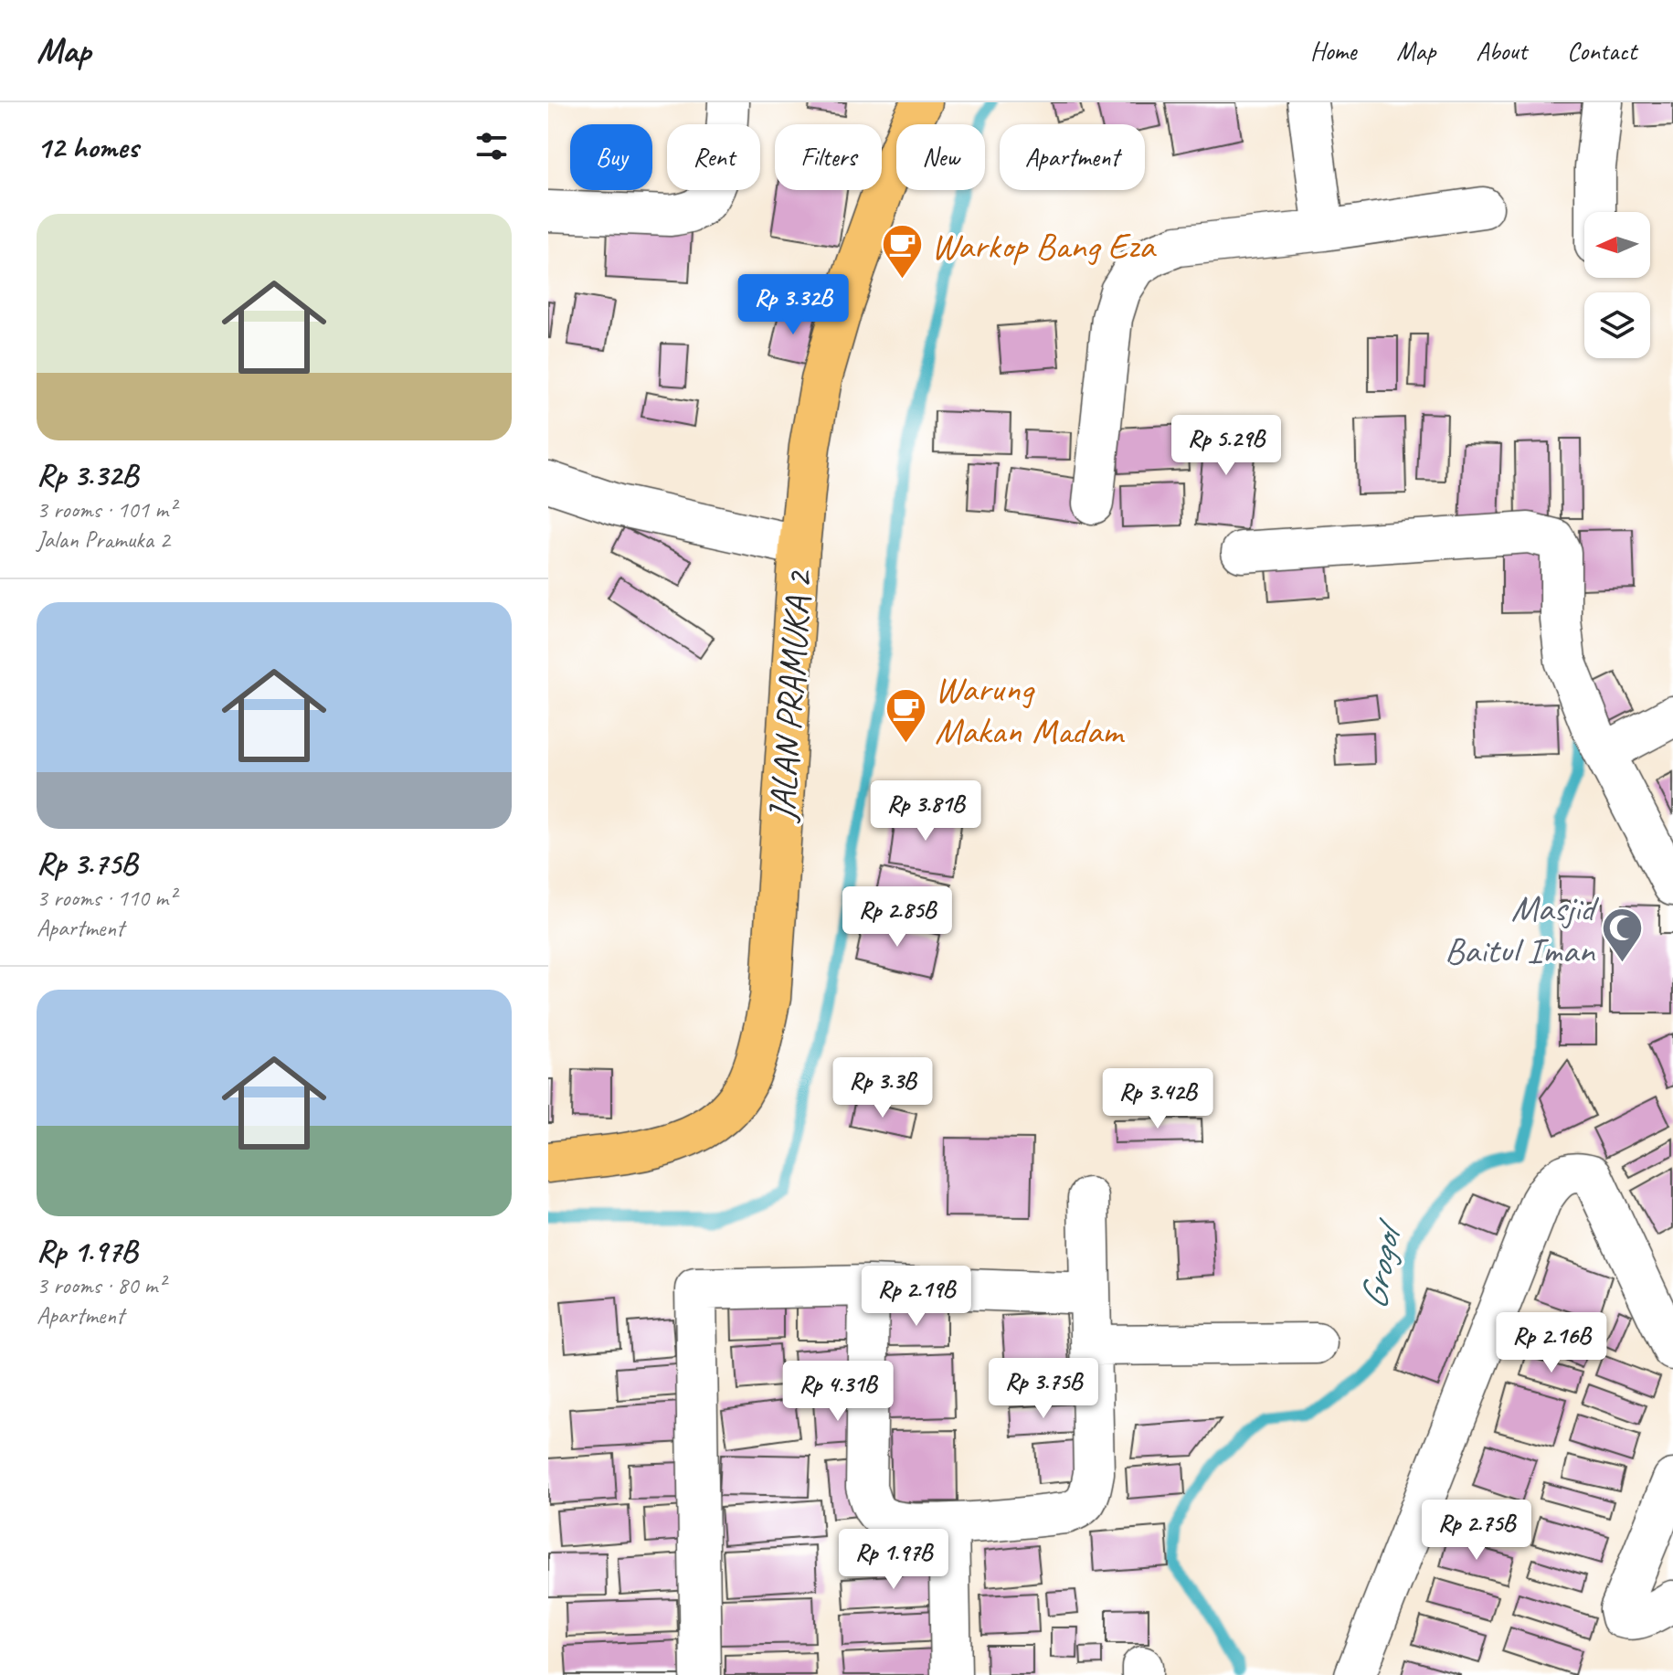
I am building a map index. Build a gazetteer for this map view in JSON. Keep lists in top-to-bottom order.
{
  "streets": {
    "main road": ["JALAN PRAMUKA 2"]
  },
  "water": ["Grogol"],
  "places": {
    "cafe": ["Warkop Bang Eza", "Warung Makan Madam"],
    "mosque": ["Masjid Baitul Iman"]
  },
  "north": "left",
  "page": {
    "header": "Map",
    "nav": [
      "Home",
      "Map",
      "About",
      "Contact"
    ],
    "heading": "12 homes",
    "chip": [
      "Buy",
      "Rent",
      "Filters",
      "New",
      "Apartment"
    ],
    "list": [
      {
        "name": "Rp 3.32B",
        "note": "3 rooms · 101 m² · Jalan Pramuka 2"
      },
      {
        "name": "Rp 3.75B",
        "note": "3 rooms · 110 m² · Apartment"
      },
      {
        "name": "Rp 1.97B",
        "note": "3 rooms · 80 m² · Apartment"
      }
    ],
    "price": [
      "Rp 3.32B",
      "Rp 5.29B",
      "Rp 3.81B",
      "Rp 2.85B",
      "Rp 3.3B",
      "Rp 3.42B",
      "Rp 2.19B",
      "Rp 2.16B",
      "Rp 3.75B",
      "Rp 4.31B",
      "Rp 2.75B",
      "Rp 1.97B"
    ]
  }
}
